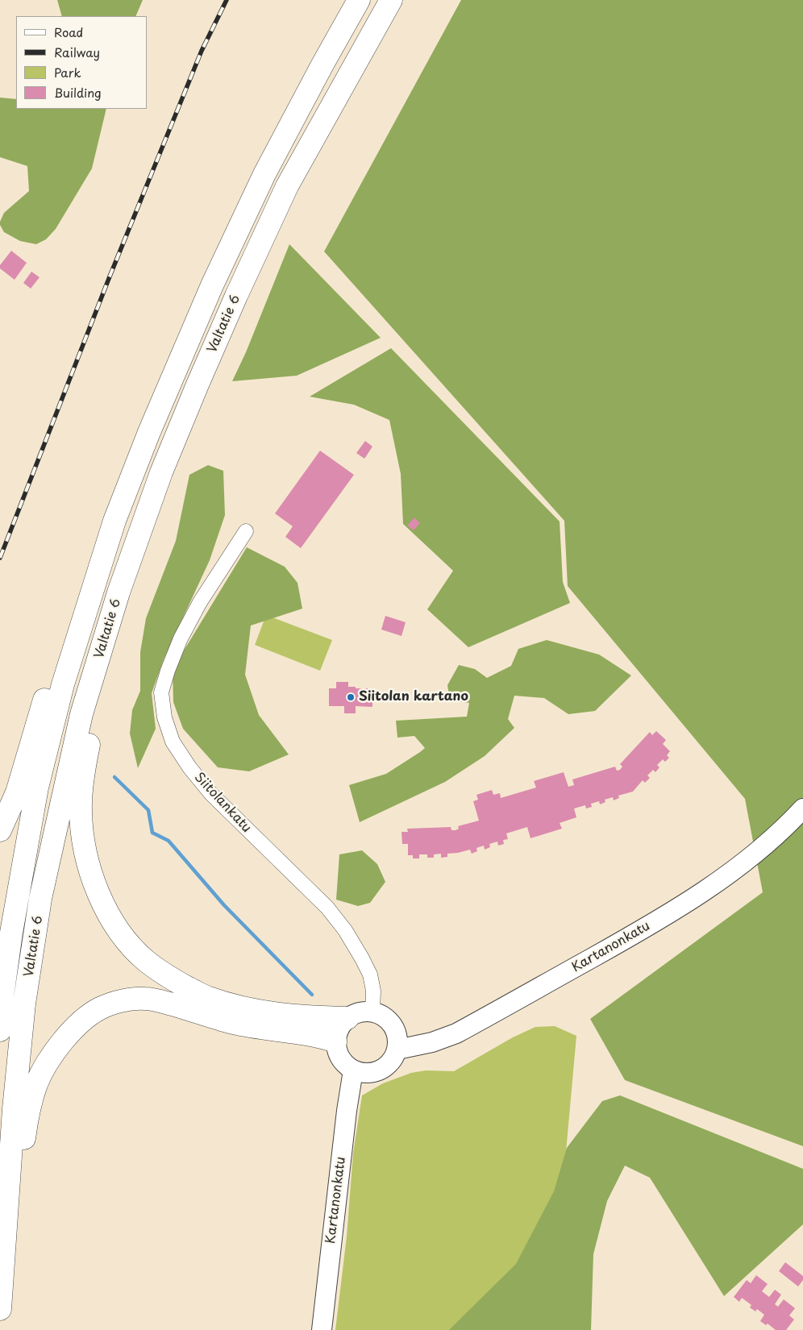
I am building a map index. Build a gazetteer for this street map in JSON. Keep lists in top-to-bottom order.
{
  "streets": {
    "highway": ["Valtatie 6"],
    "main road": ["Kartanonkatu"],
    "street": ["Siitolankatu"]
  },
  "crossings": [
    ["Siitolankatu", "Kartanonkatu"]
  ],
  "places": ["Siitolan kartano"],
  "legend": [
    "Road",
    "Railway",
    "Park",
    "Building"
  ]
}
